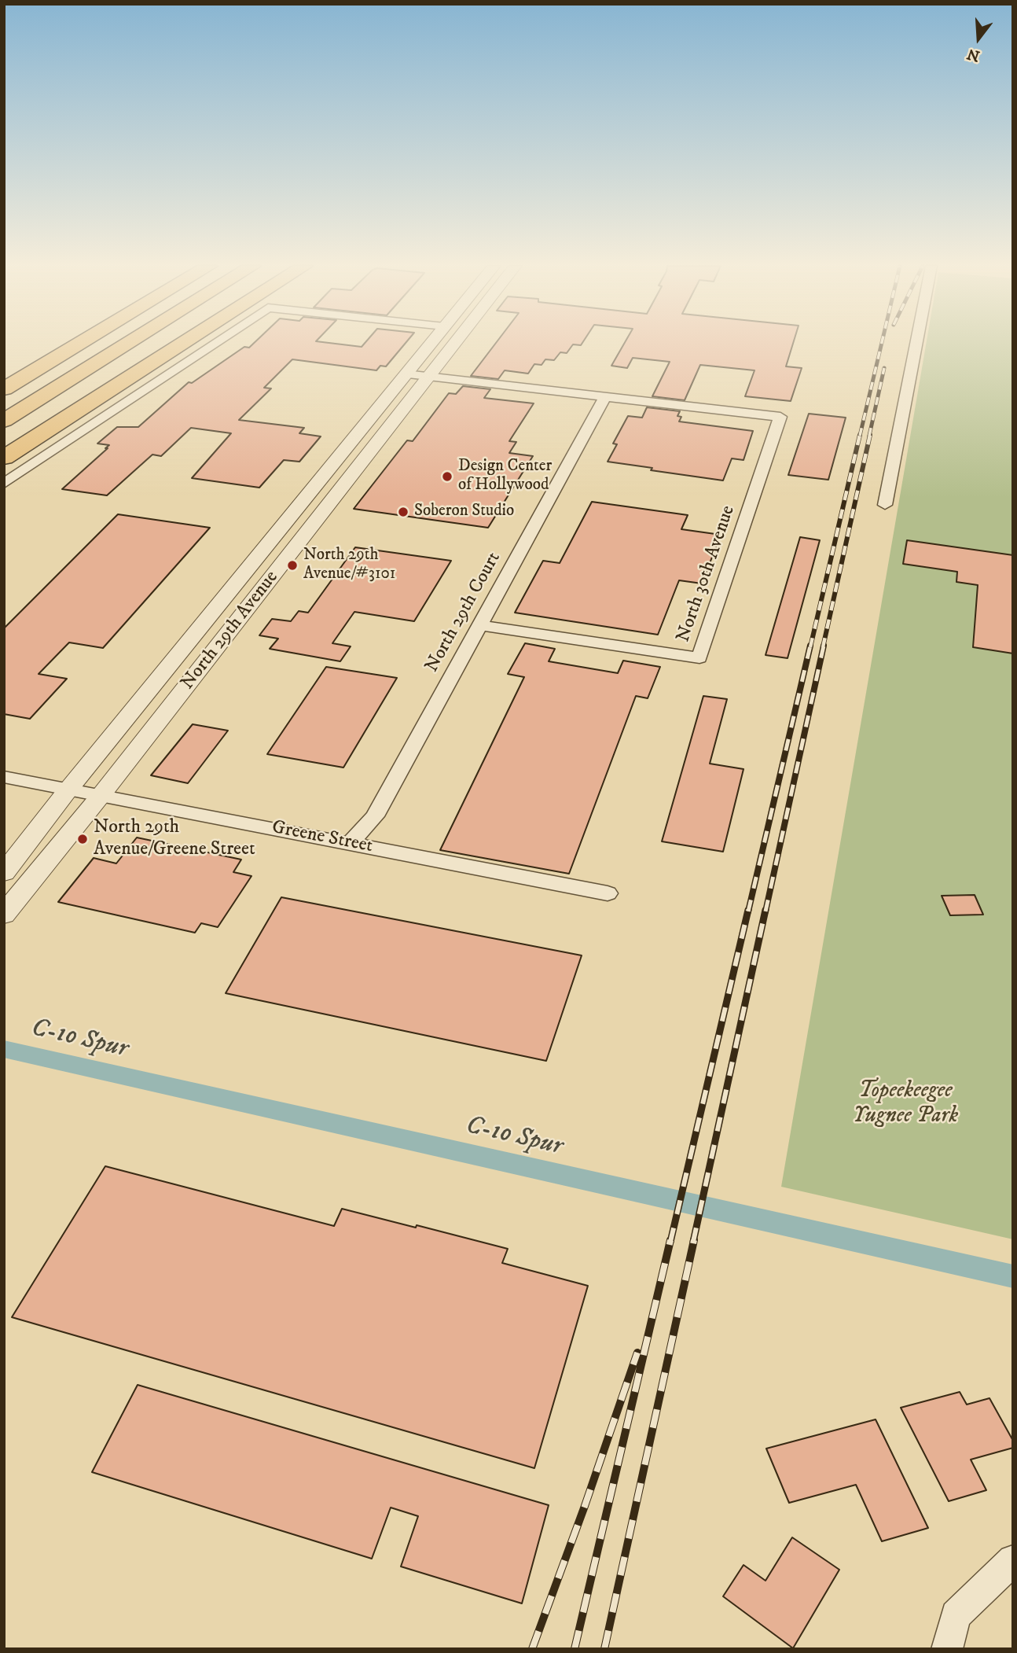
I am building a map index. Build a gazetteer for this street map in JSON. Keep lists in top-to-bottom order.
{
  "streets": {
    "street": [
      "North 30th Avenue",
      "North 29th Court",
      "North 29th Avenue",
      "Greene Street"
    ]
  },
  "crossings": [
    ["North 30th Avenue", "North 29th Court"],
    ["North 29th Court", "Greene Street"],
    ["North 29th Avenue", "Greene Street"]
  ],
  "water": ["C-10 Spur"],
  "parks": ["Topeekeegee Yugnee Park"],
  "places": [
    "Design Center of Hollywood",
    "Soberon Studio",
    "North 29th Avenue/#3101",
    "North 29th Avenue/Greene Street"
  ],
  "north": "bottom"
}
